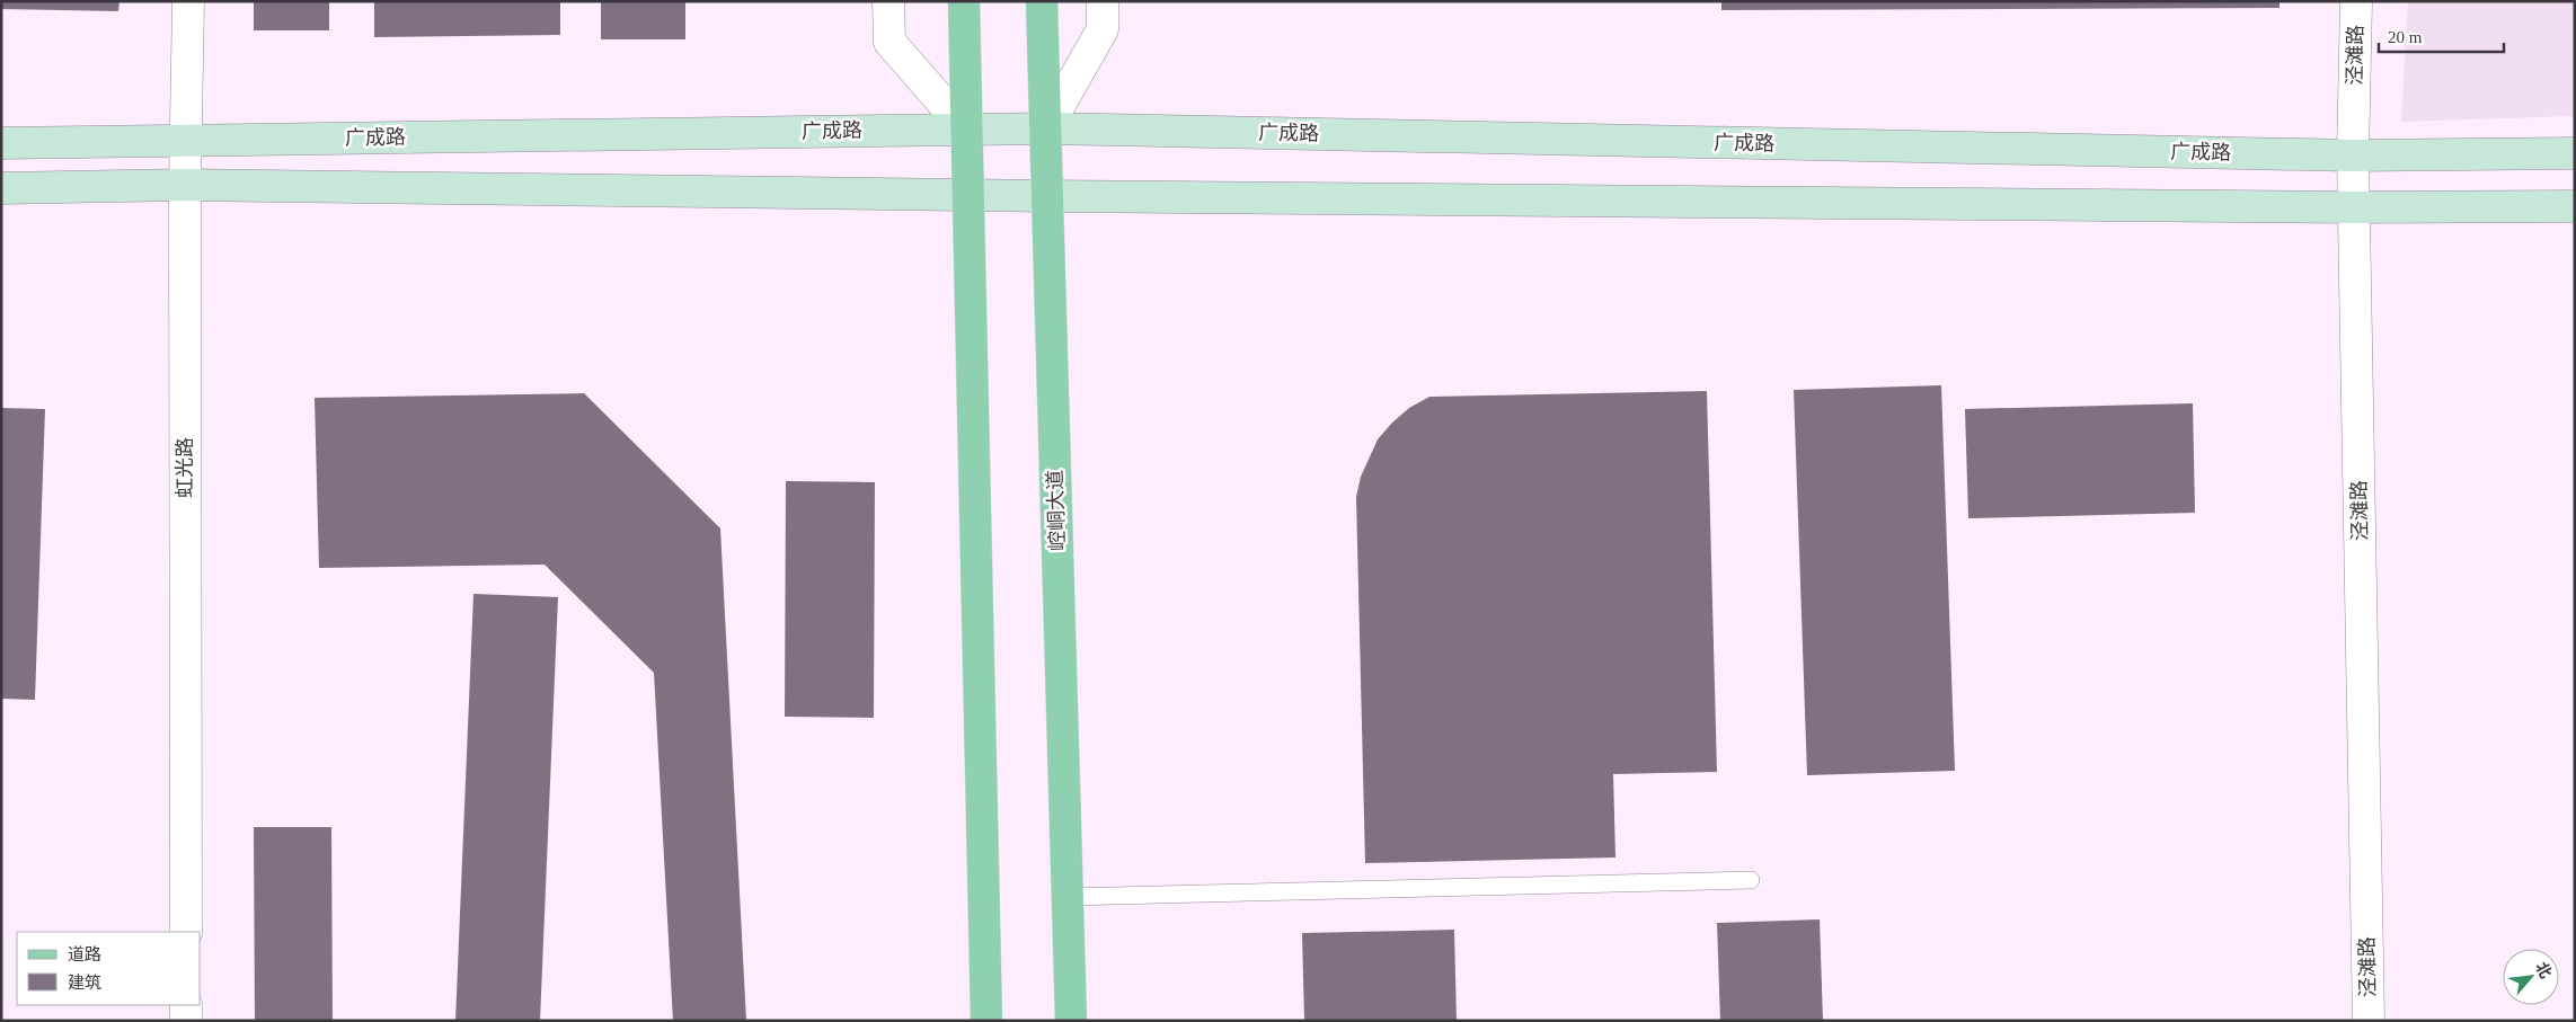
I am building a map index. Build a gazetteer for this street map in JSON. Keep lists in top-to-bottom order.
{
  "streets": {
    "main road": ["广成路", "崆峒大道"],
    "street": ["泾滩路", "虹光路"]
  },
  "crossings": [
    ["泾滩路", "广成路"],
    ["广成路", "虹光路"],
    ["广成路", "崆峒大道"]
  ],
  "legend": ["道路", "建筑"],
  "scale_bar": "20 m",
  "north": "top right"
}
